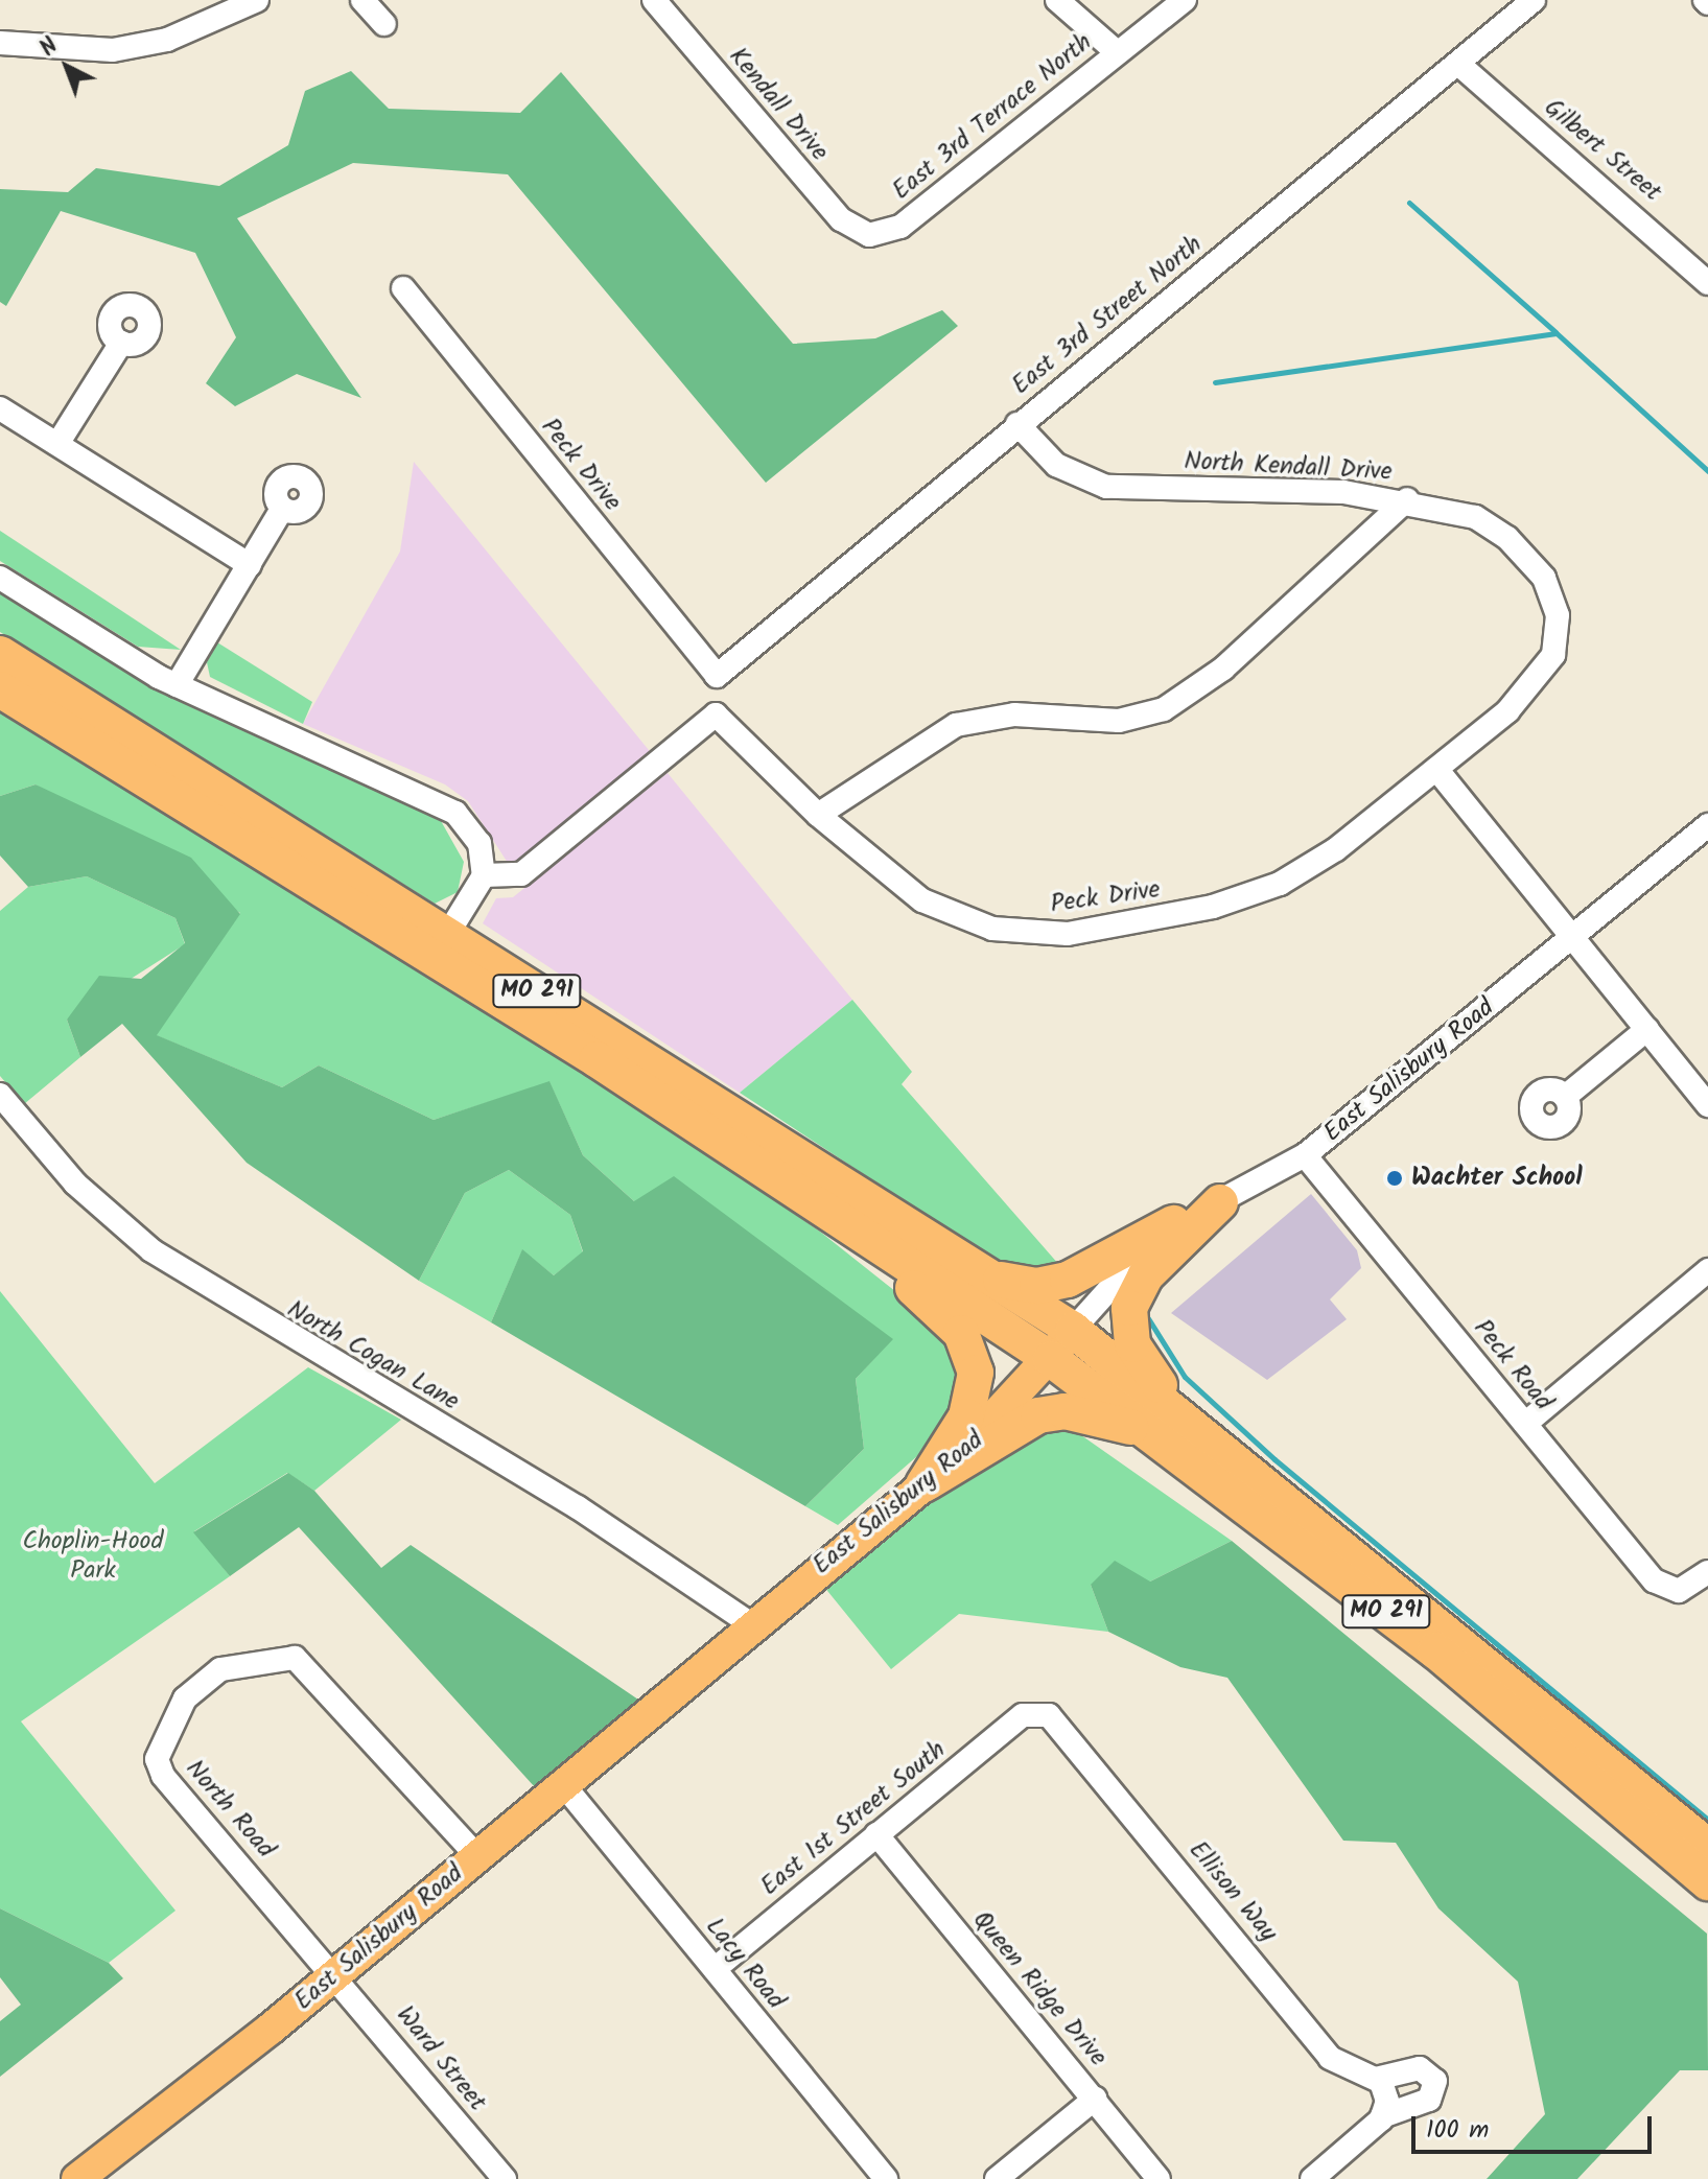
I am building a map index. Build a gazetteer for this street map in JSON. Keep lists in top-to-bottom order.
{
  "streets": {
    "highway": ["MO 291"],
    "main road": ["East Salisbury Road"],
    "street": [
      "Kendall Drive",
      "East 3rd Terrace North",
      "Gilbert Street",
      "East 3rd Street North",
      "Peck Drive",
      "North Kendall Drive",
      "North Cogan Lane",
      "Peck Road",
      "North Road",
      "East 1st Street South",
      "Ellison Way",
      "Lacy Road",
      "Queen Ridge Drive",
      "Ward Street"
    ]
  },
  "crossings": [
    ["Kendall Drive", "East 3rd Terrace North"],
    ["Gilbert Street", "East 3rd Street North"],
    ["East 3rd Street North", "Peck Drive"],
    ["East 3rd Street North", "North Kendall Drive"],
    ["Peck Drive", "North Kendall Drive"],
    ["MO 291", "East Salisbury Road"],
    ["East Salisbury Road", "North Cogan Lane"],
    ["East Salisbury Road", "Peck Road"],
    ["East Salisbury Road", "North Road"],
    ["East Salisbury Road", "Lacy Road"],
    ["East Salisbury Road", "Ward Street"],
    ["North Road", "Ward Street"],
    ["East 1st Street South", "Ellison Way"],
    ["East 1st Street South", "Lacy Road"],
    ["East 1st Street South", "Queen Ridge Drive"]
  ],
  "parks": ["Choplin-Hood Park"],
  "places": ["Wachter School"],
  "scale_bar": "100 m",
  "north": "top left"
}
